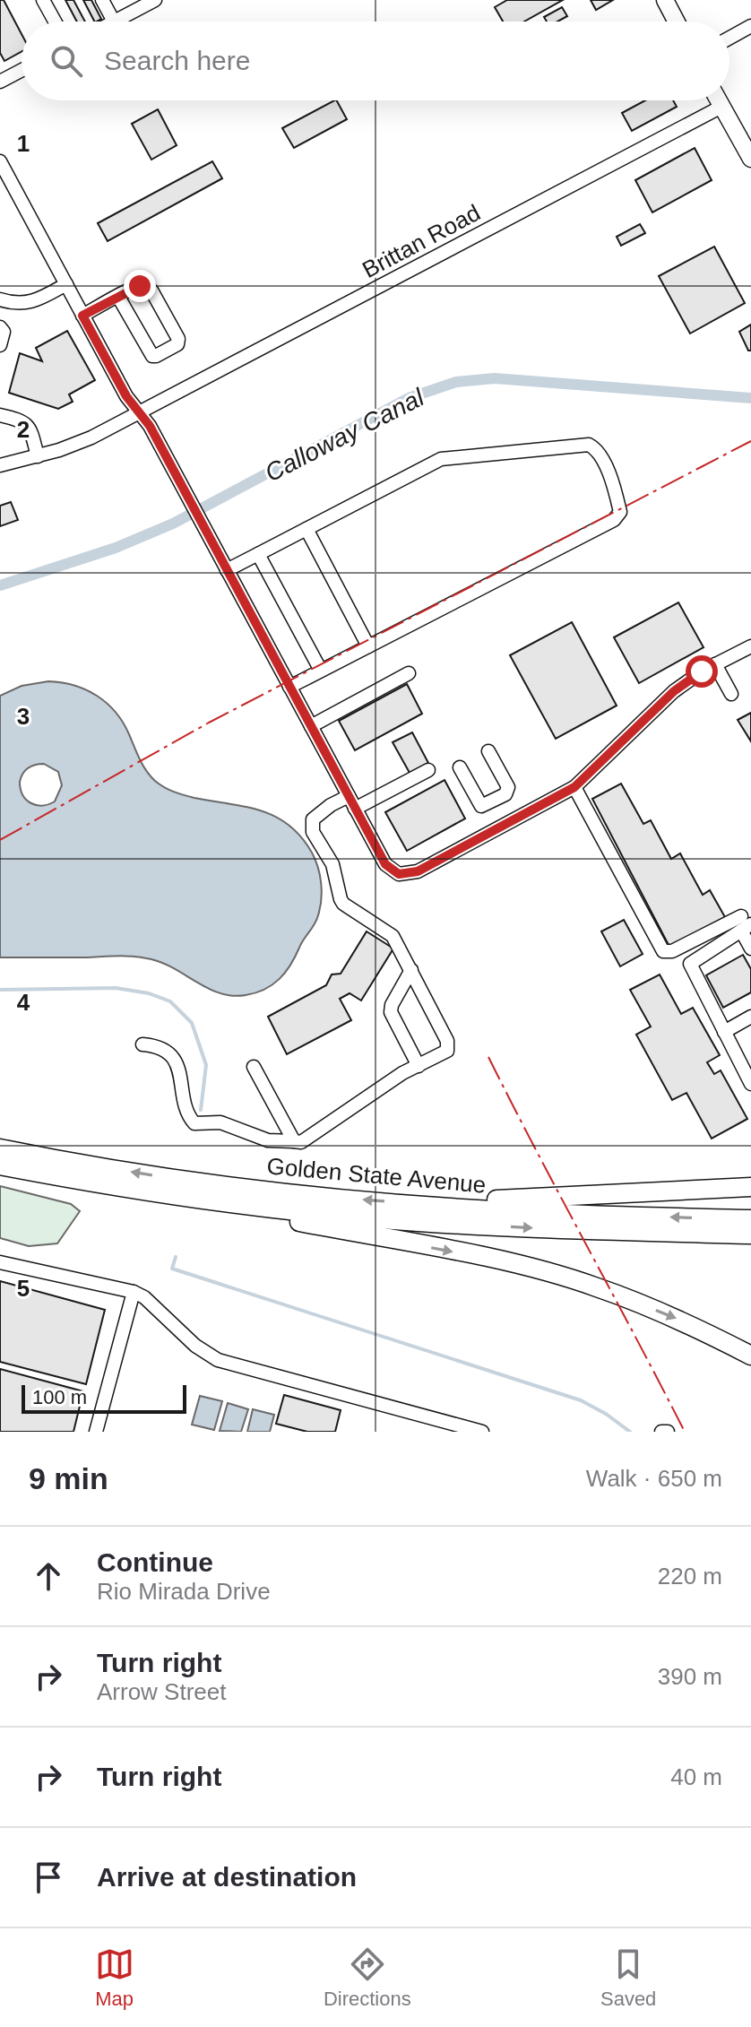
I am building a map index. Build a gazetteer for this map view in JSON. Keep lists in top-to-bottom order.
{
  "streets": {
    "highway": ["Golden State Avenue"],
    "street": ["Brittan Road"]
  },
  "water": ["Calloway Canal"],
  "scale_bar": "100 m",
  "page": {
    "search": "Search here",
    "scale": "100 m",
    "heading": ["9 min", "Walk · 650 m"],
    "list": [
      ["Continue", "Rio Mirada Drive", "220 m"],
      ["Turn right", "Arrow Street", "390 m"],
      ["Turn right", "40 m"],
      "Arrive at destination"
    ],
    "nav": ["Map", "Directions", "Saved"]
  },
  "grid": {
    "rows": [
      "1",
      "2",
      "3",
      "4",
      "5"
    ]
  }
}
